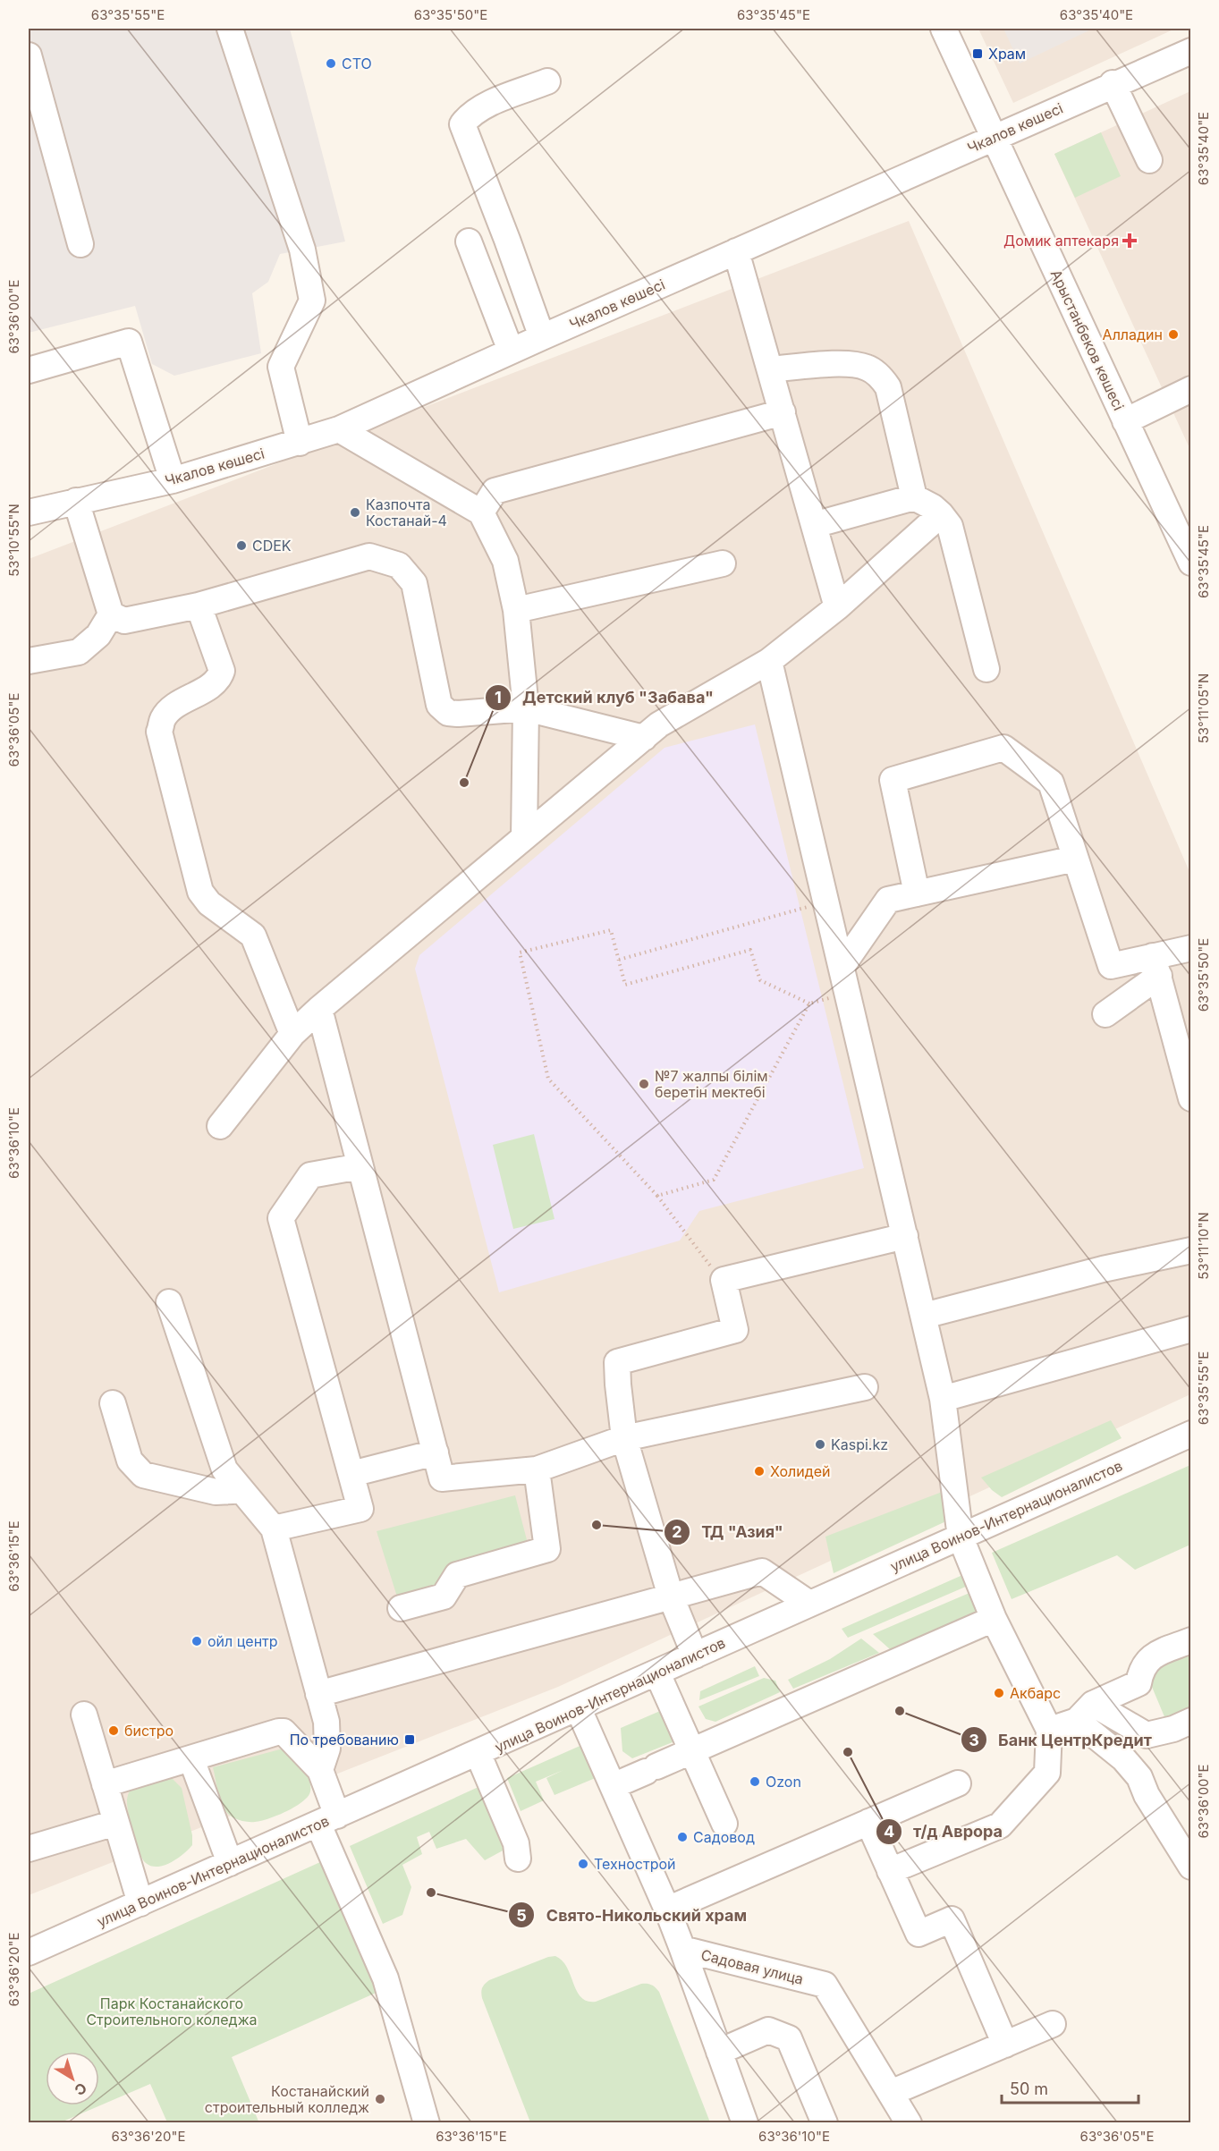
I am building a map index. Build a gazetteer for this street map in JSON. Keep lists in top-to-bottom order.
{
  "streets": {
    "street": [
      "Чкалов көшесі",
      "Арыстанбеков көшесі",
      "улица Воинов-Интернационалистов",
      "Садовая улица"
    ]
  },
  "crossings": [
    ["Чкалов көшесі", "Арыстанбеков көшесі"],
    ["улица Воинов-Интернационалистов", "Садовая улица"]
  ],
  "parks": ["Парк Костанайского Строительного коледжа"],
  "places": {
    "transit": ["Храм", "По требованию"],
    "other": [
      "СТО",
      "Алладин",
      "Казпочта Костанай-4",
      "CDEK",
      "Детский клуб \"Забава\"",
      "№7 жалпы білім беретін мектебі",
      "Kaspi.kz",
      "Холидей",
      "ТД \"Азия\"",
      "ойл центр",
      "Акбарс",
      "Банк ЦентрКредит",
      "бистро",
      "т/д Аврора",
      "Ozon",
      "Садовод",
      "Технострой",
      "Свято-Никольский храм",
      "Костанайский строительный колледж"
    ],
    "health": ["Домик аптекаря"]
  },
  "scale_bar": "50 m",
  "north": "bottom right",
  "coordinates": [
    "63°35'55\"E",
    "63°35'50\"E",
    "63°35'45\"E",
    "63°35'40\"E",
    "63°36'00\"E",
    "53°10'55\"N",
    "53°11'05\"N",
    "63°36'05\"E",
    "63°36'10\"E",
    "53°11'10\"N",
    "63°36'15\"E",
    "63°36'20\"E"
  ]
}
